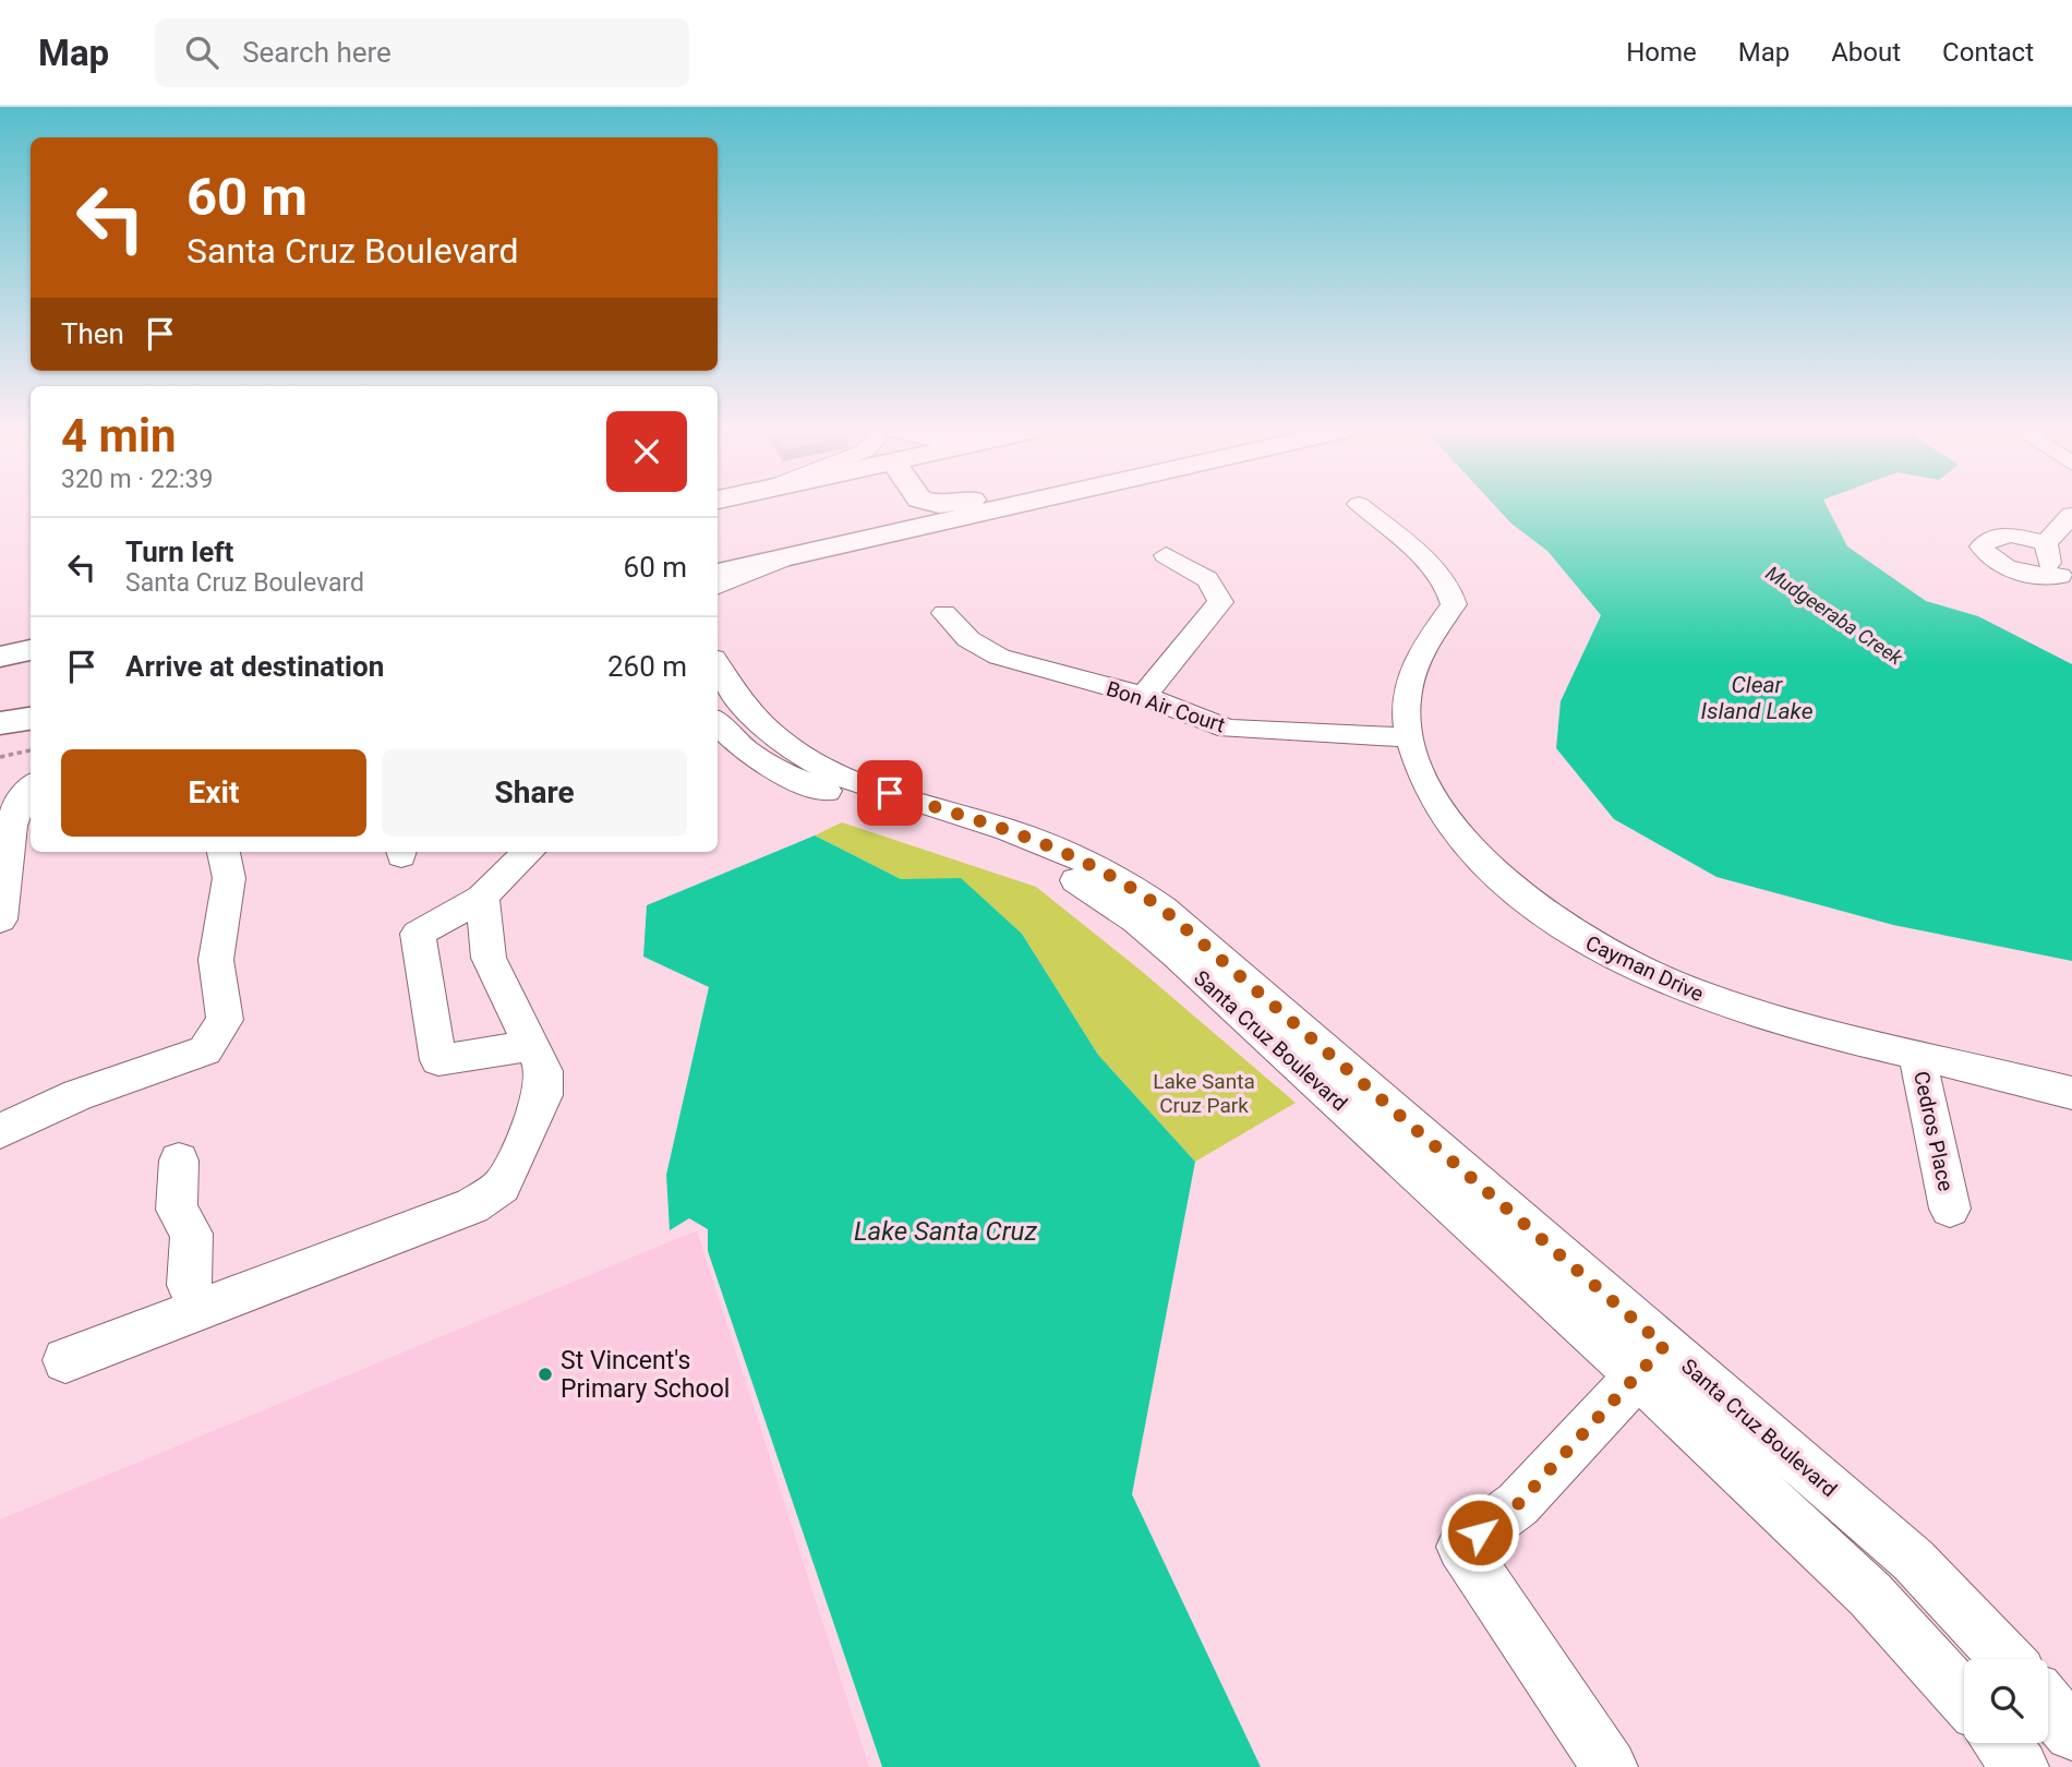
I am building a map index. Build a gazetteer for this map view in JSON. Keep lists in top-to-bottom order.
{
  "streets": {
    "street": [
      "Bon Air Court",
      "Cayman Drive",
      "Santa Cruz Boulevard",
      "Cedros Place"
    ]
  },
  "crossings": [
    ["Bon Air Court", "Cayman Drive"],
    ["Cayman Drive", "Cedros Place"]
  ],
  "water": ["Mudgeeraba Creek", "Clear Island Lake", "Lake Santa Cruz"],
  "parks": ["Lake Santa Cruz Park"],
  "places": ["St Vincent's Primary School"],
  "page": {
    "header": "Map",
    "search": "Search here",
    "nav": [
      "Home",
      "Map",
      "About",
      "Contact"
    ],
    "turn": ["60 m", "Santa Cruz Boulevard"],
    "then": "Then",
    "heading": ["4 min", "320 m · 22:39"],
    "list": [
      {
        "name": "Turn left",
        "note": "Santa Cruz Boulevard",
        "value": "60 m"
      },
      {
        "name": "Arrive at destination",
        "value": "260 m"
      }
    ],
    "buttons": ["Exit", "Share"]
  }
}
